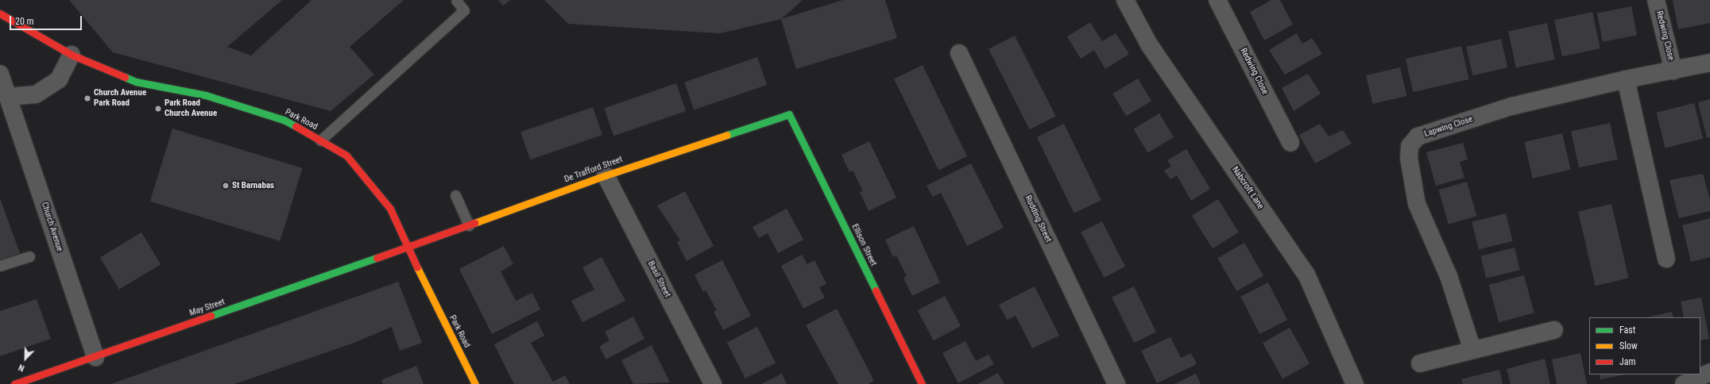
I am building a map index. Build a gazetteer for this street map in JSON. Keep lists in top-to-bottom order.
{
  "streets": {
    "street": [
      "Redwing Close",
      "Park Road",
      "Lapwing Close",
      "De Trafford Street",
      "Nabcroft Lane",
      "Rudding Street",
      "Church Avenue",
      "Ellison Street",
      "Basil Street",
      "May Street"
    ]
  },
  "crossings": [
    ["Redwing Close", "Lapwing Close"],
    ["Park Road", "De Trafford Street"],
    ["Park Road", "May Street"],
    ["De Trafford Street", "Ellison Street"],
    ["De Trafford Street", "Basil Street"],
    ["De Trafford Street", "May Street"],
    ["Church Avenue", "May Street"]
  ],
  "places": ["Church Avenue Park Road", "Park Road Church Avenue", "St Barnabas"],
  "legend": ["Fast", "Slow", "Jam"],
  "scale_bar": "20 m",
  "north": "bottom left"
}
